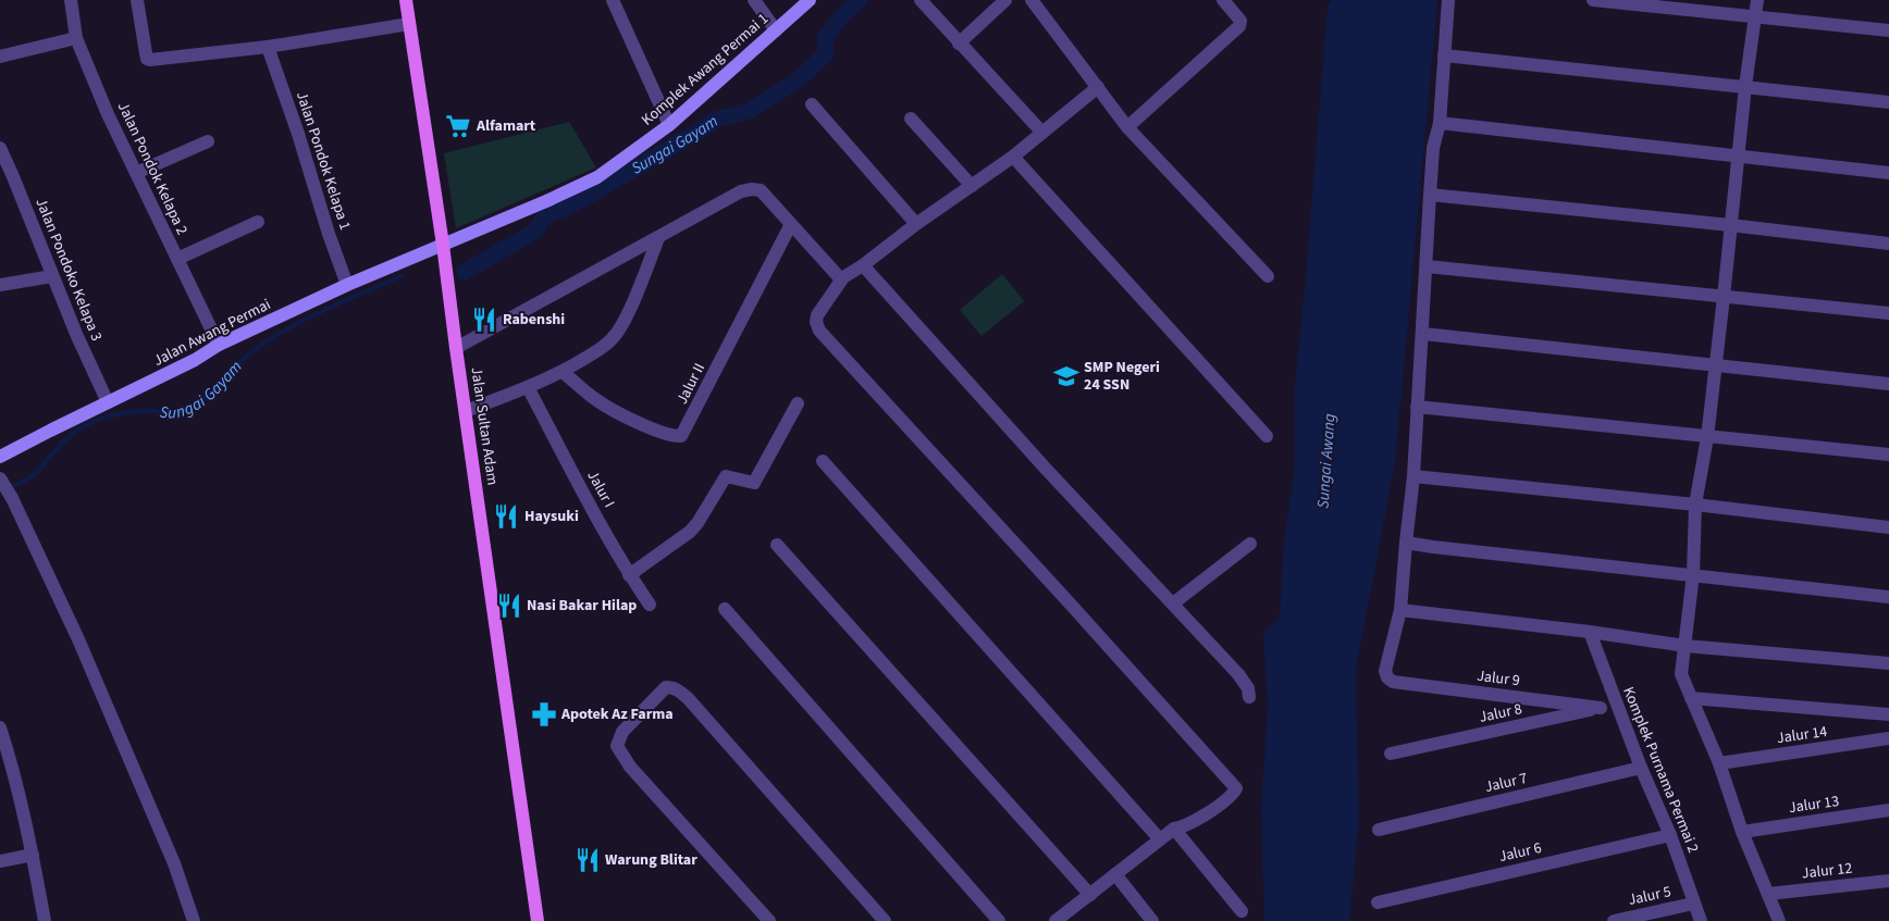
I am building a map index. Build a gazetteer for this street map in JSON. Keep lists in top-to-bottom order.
{
  "streets": {
    "main road": ["Jalan Sultan Adam"],
    "street": [
      "Komplek Awang Permai 1",
      "Jalan Pondok Kelapa 1",
      "Jalan Pondok Kelapa 2",
      "Jalan Pondoko Kelapa 3",
      "Jalan Awang Permai",
      "Jalur II",
      "Jalur I",
      "Jalur 9",
      "Jalur 8",
      "Jalur 14",
      "Komplek Purnama Permai 2",
      "Jalur 7",
      "Jalur 13",
      "Jalur 6",
      "Jalur 12",
      "Jalur 5"
    ]
  },
  "crossings": [
    ["Komplek Awang Permai 1", "Jalan Awang Permai"],
    ["Komplek Awang Permai 1", "Jalan Sultan Adam"],
    ["Jalan Pondok Kelapa 1", "Jalan Awang Permai"],
    ["Jalan Pondok Kelapa 2", "Jalan Awang Permai"],
    ["Jalan Pondoko Kelapa 3", "Jalan Awang Permai"],
    ["Jalan Awang Permai", "Jalan Sultan Adam"],
    ["Jalur 9", "Jalur 8"],
    ["Jalur 8", "Komplek Purnama Permai 2"],
    ["Komplek Purnama Permai 2", "Jalur 7"],
    ["Komplek Purnama Permai 2", "Jalur 6"],
    ["Komplek Purnama Permai 2", "Jalur 5"]
  ],
  "water": ["Sungai Gayam", "Sungai Awang"],
  "places": {
    "supermarket": ["Alfamart"],
    "restaurant": [
      "Rabenshi",
      "Haysuki",
      "Nasi Bakar Hilap",
      "Warung Blitar"
    ],
    "school or university": ["SMP Negeri 24 SSN"],
    "pharmacy": ["Apotek Az Farma"]
  }
}
